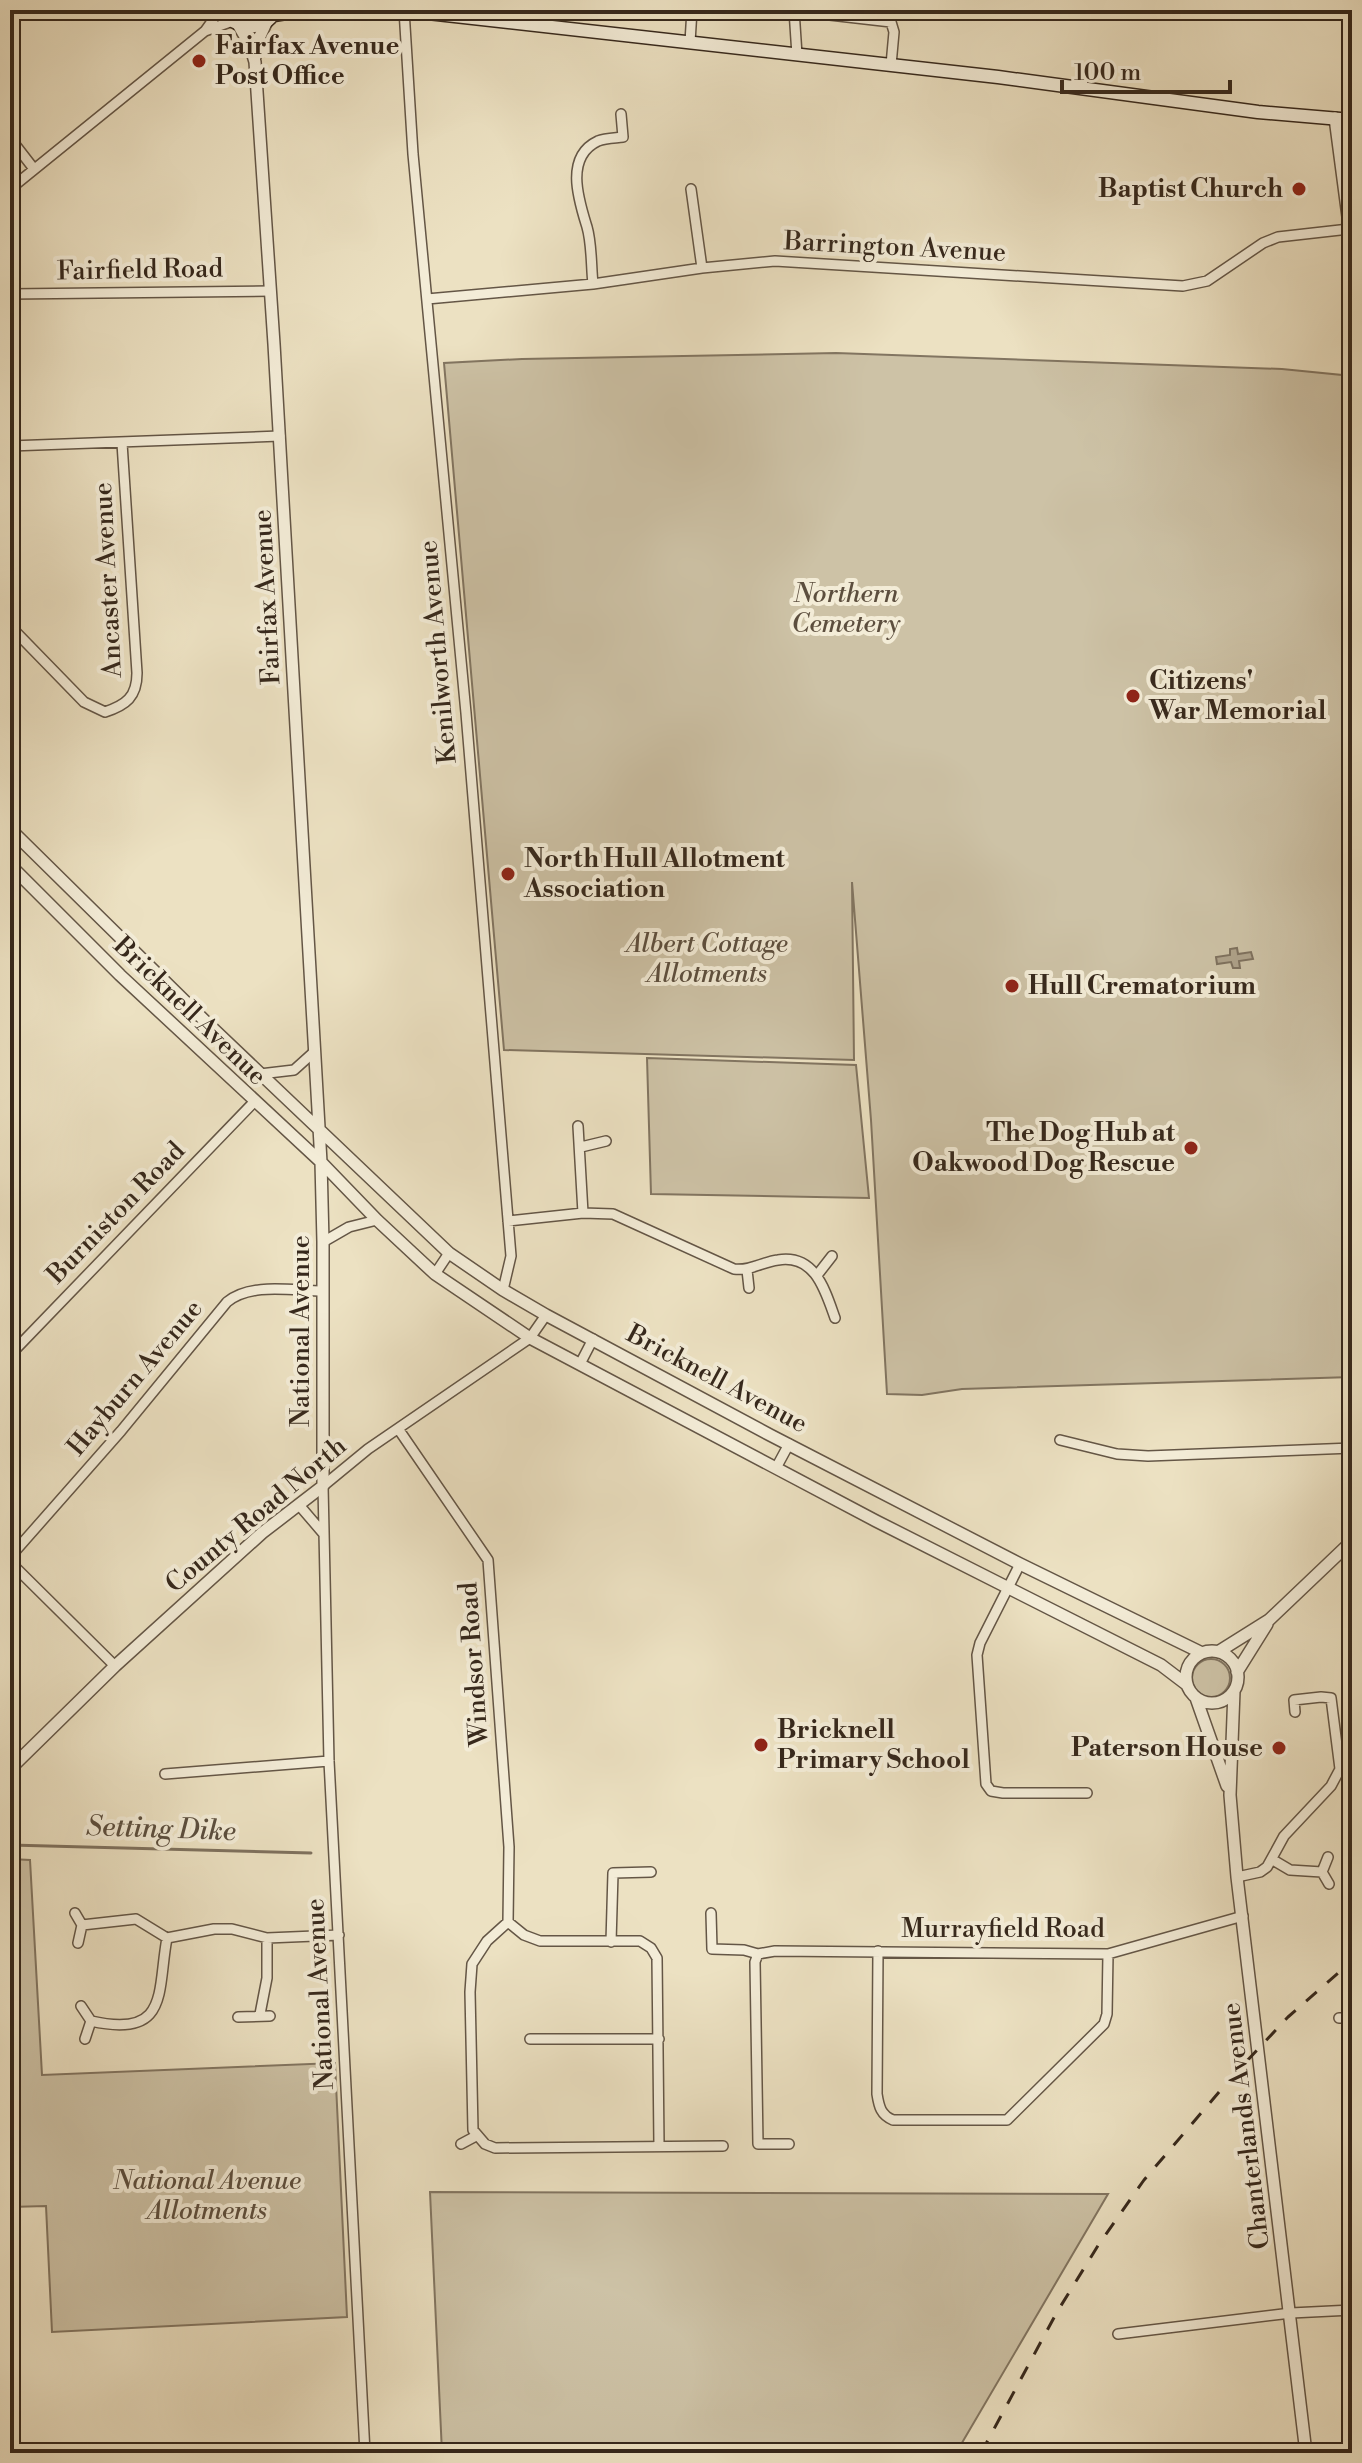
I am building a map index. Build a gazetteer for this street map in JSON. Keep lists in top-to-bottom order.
{
  "streets": {
    "street": [
      "Barrington Avenue",
      "Fairfield Road",
      "Ancaster Avenue",
      "Fairfax Avenue",
      "Kenilworth Avenue",
      "Bricknell Avenue",
      "Burniston Road",
      "National Avenue",
      "Hayburn Avenue",
      "County Road North",
      "Windsor Road",
      "Murrayfield Road",
      "Chanterlands Avenue"
    ]
  },
  "crossings": [
    ["Barrington Avenue", "Kenilworth Avenue"],
    ["Fairfield Road", "Fairfax Avenue"],
    ["Ancaster Avenue", "Fairfax Avenue"],
    ["Fairfax Avenue", "Bricknell Avenue"],
    ["Fairfax Avenue", "National Avenue"],
    ["Kenilworth Avenue", "Bricknell Avenue"],
    ["Bricknell Avenue", "Burniston Road"],
    ["Bricknell Avenue", "National Avenue"],
    ["Bricknell Avenue", "County Road North"],
    ["Bricknell Avenue", "Chanterlands Avenue"],
    ["National Avenue", "Hayburn Avenue"],
    ["National Avenue", "County Road North"],
    ["County Road North", "Windsor Road"],
    ["Murrayfield Road", "Chanterlands Avenue"]
  ],
  "water": ["Setting Dike"],
  "parks": ["Northern Cemetery", "Albert Cottage Allotments", "National Avenue Allotments"],
  "places": [
    "Fairfax Avenue Post Office",
    "Baptist Church",
    "Citizens' War Memorial",
    "North Hull Allotment Association",
    "Hull Crematorium",
    "The Dog Hub at Oakwood Dog Rescue",
    "Bricknell Primary School",
    "Paterson House"
  ],
  "scale_bar": "100 m"
}
